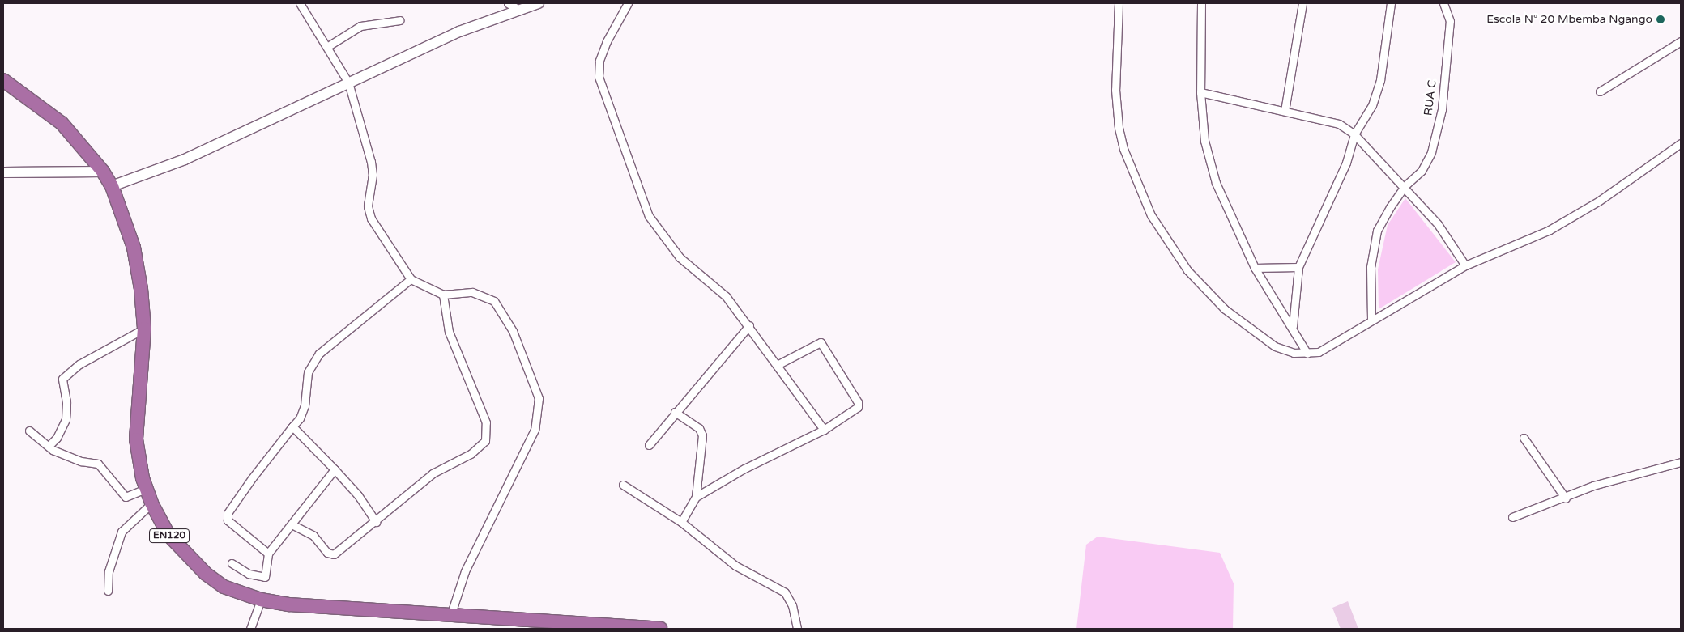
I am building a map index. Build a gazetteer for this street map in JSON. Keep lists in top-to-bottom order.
{
  "streets": {
    "highway": ["EN120"],
    "street": ["RUA C"]
  },
  "places": ["Escola N° 20 Mbemba Ngango"]
}
